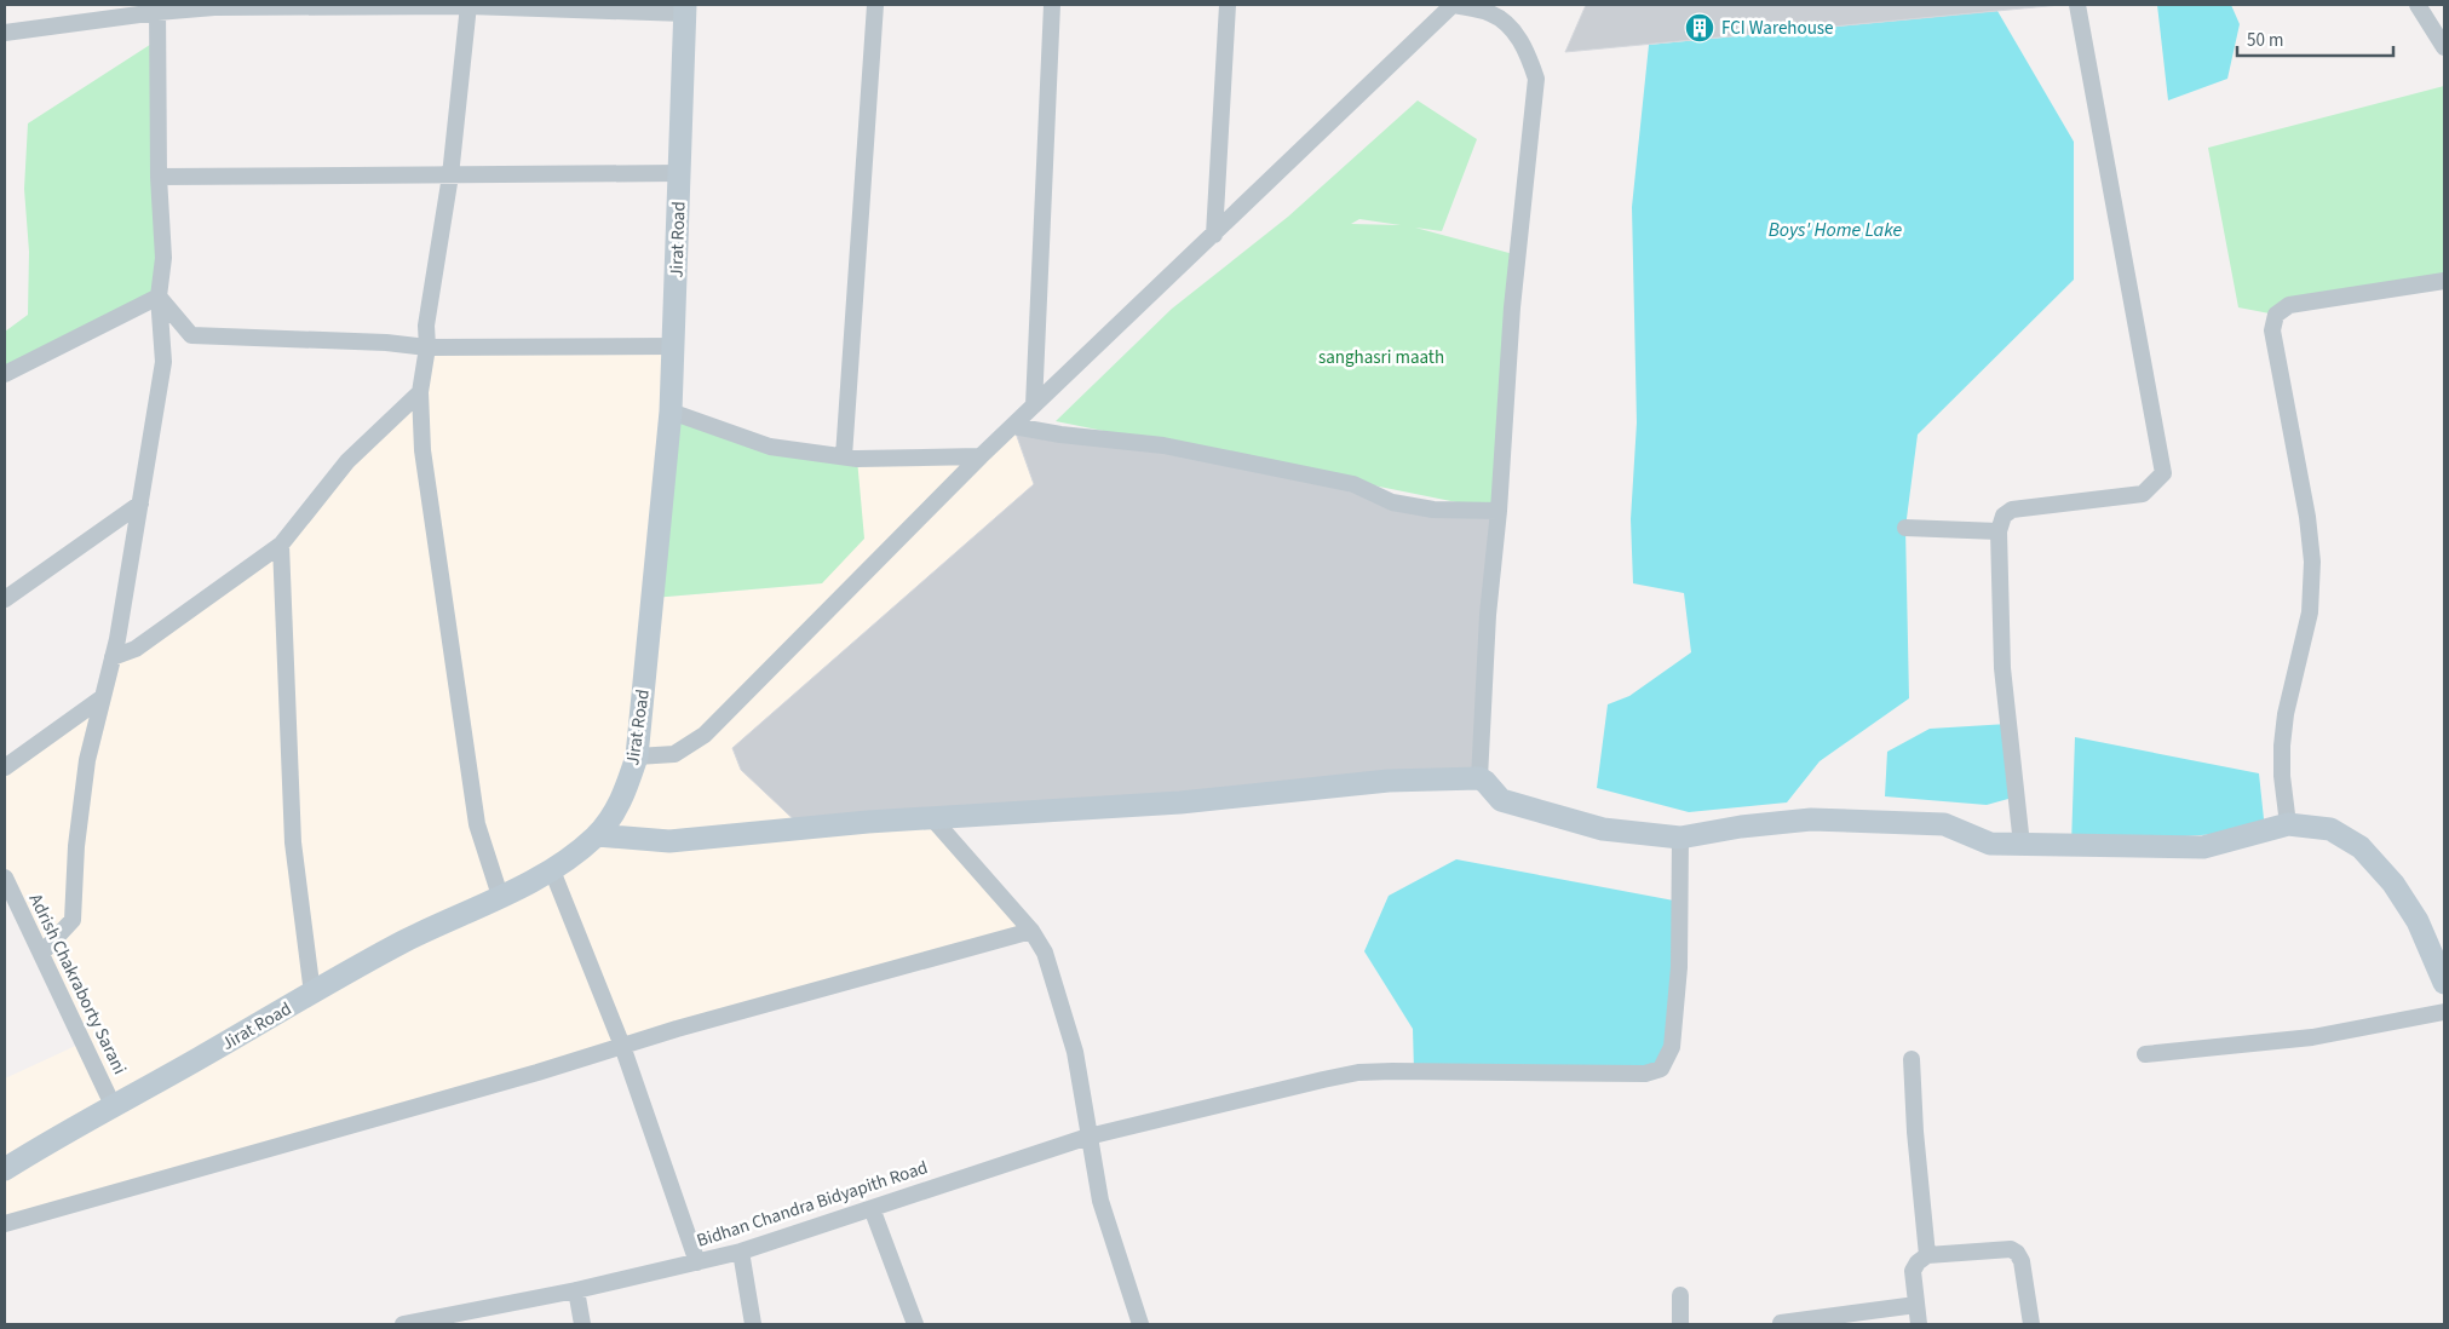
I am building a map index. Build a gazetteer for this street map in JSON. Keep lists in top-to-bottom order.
{
  "streets": {
    "street": ["Jirat Road", "Adrish Chakraborty Sarani", "Bidhan Chandra Bidyapith Road"]
  },
  "crossings": [
    ["Jirat Road", "Adrish Chakraborty Sarani"]
  ],
  "water": ["Boys' Home Lake"],
  "parks": ["sanghasri maath"],
  "places": {
    "building": ["FCI Warehouse"]
  },
  "scale_bar": "50 m"
}
